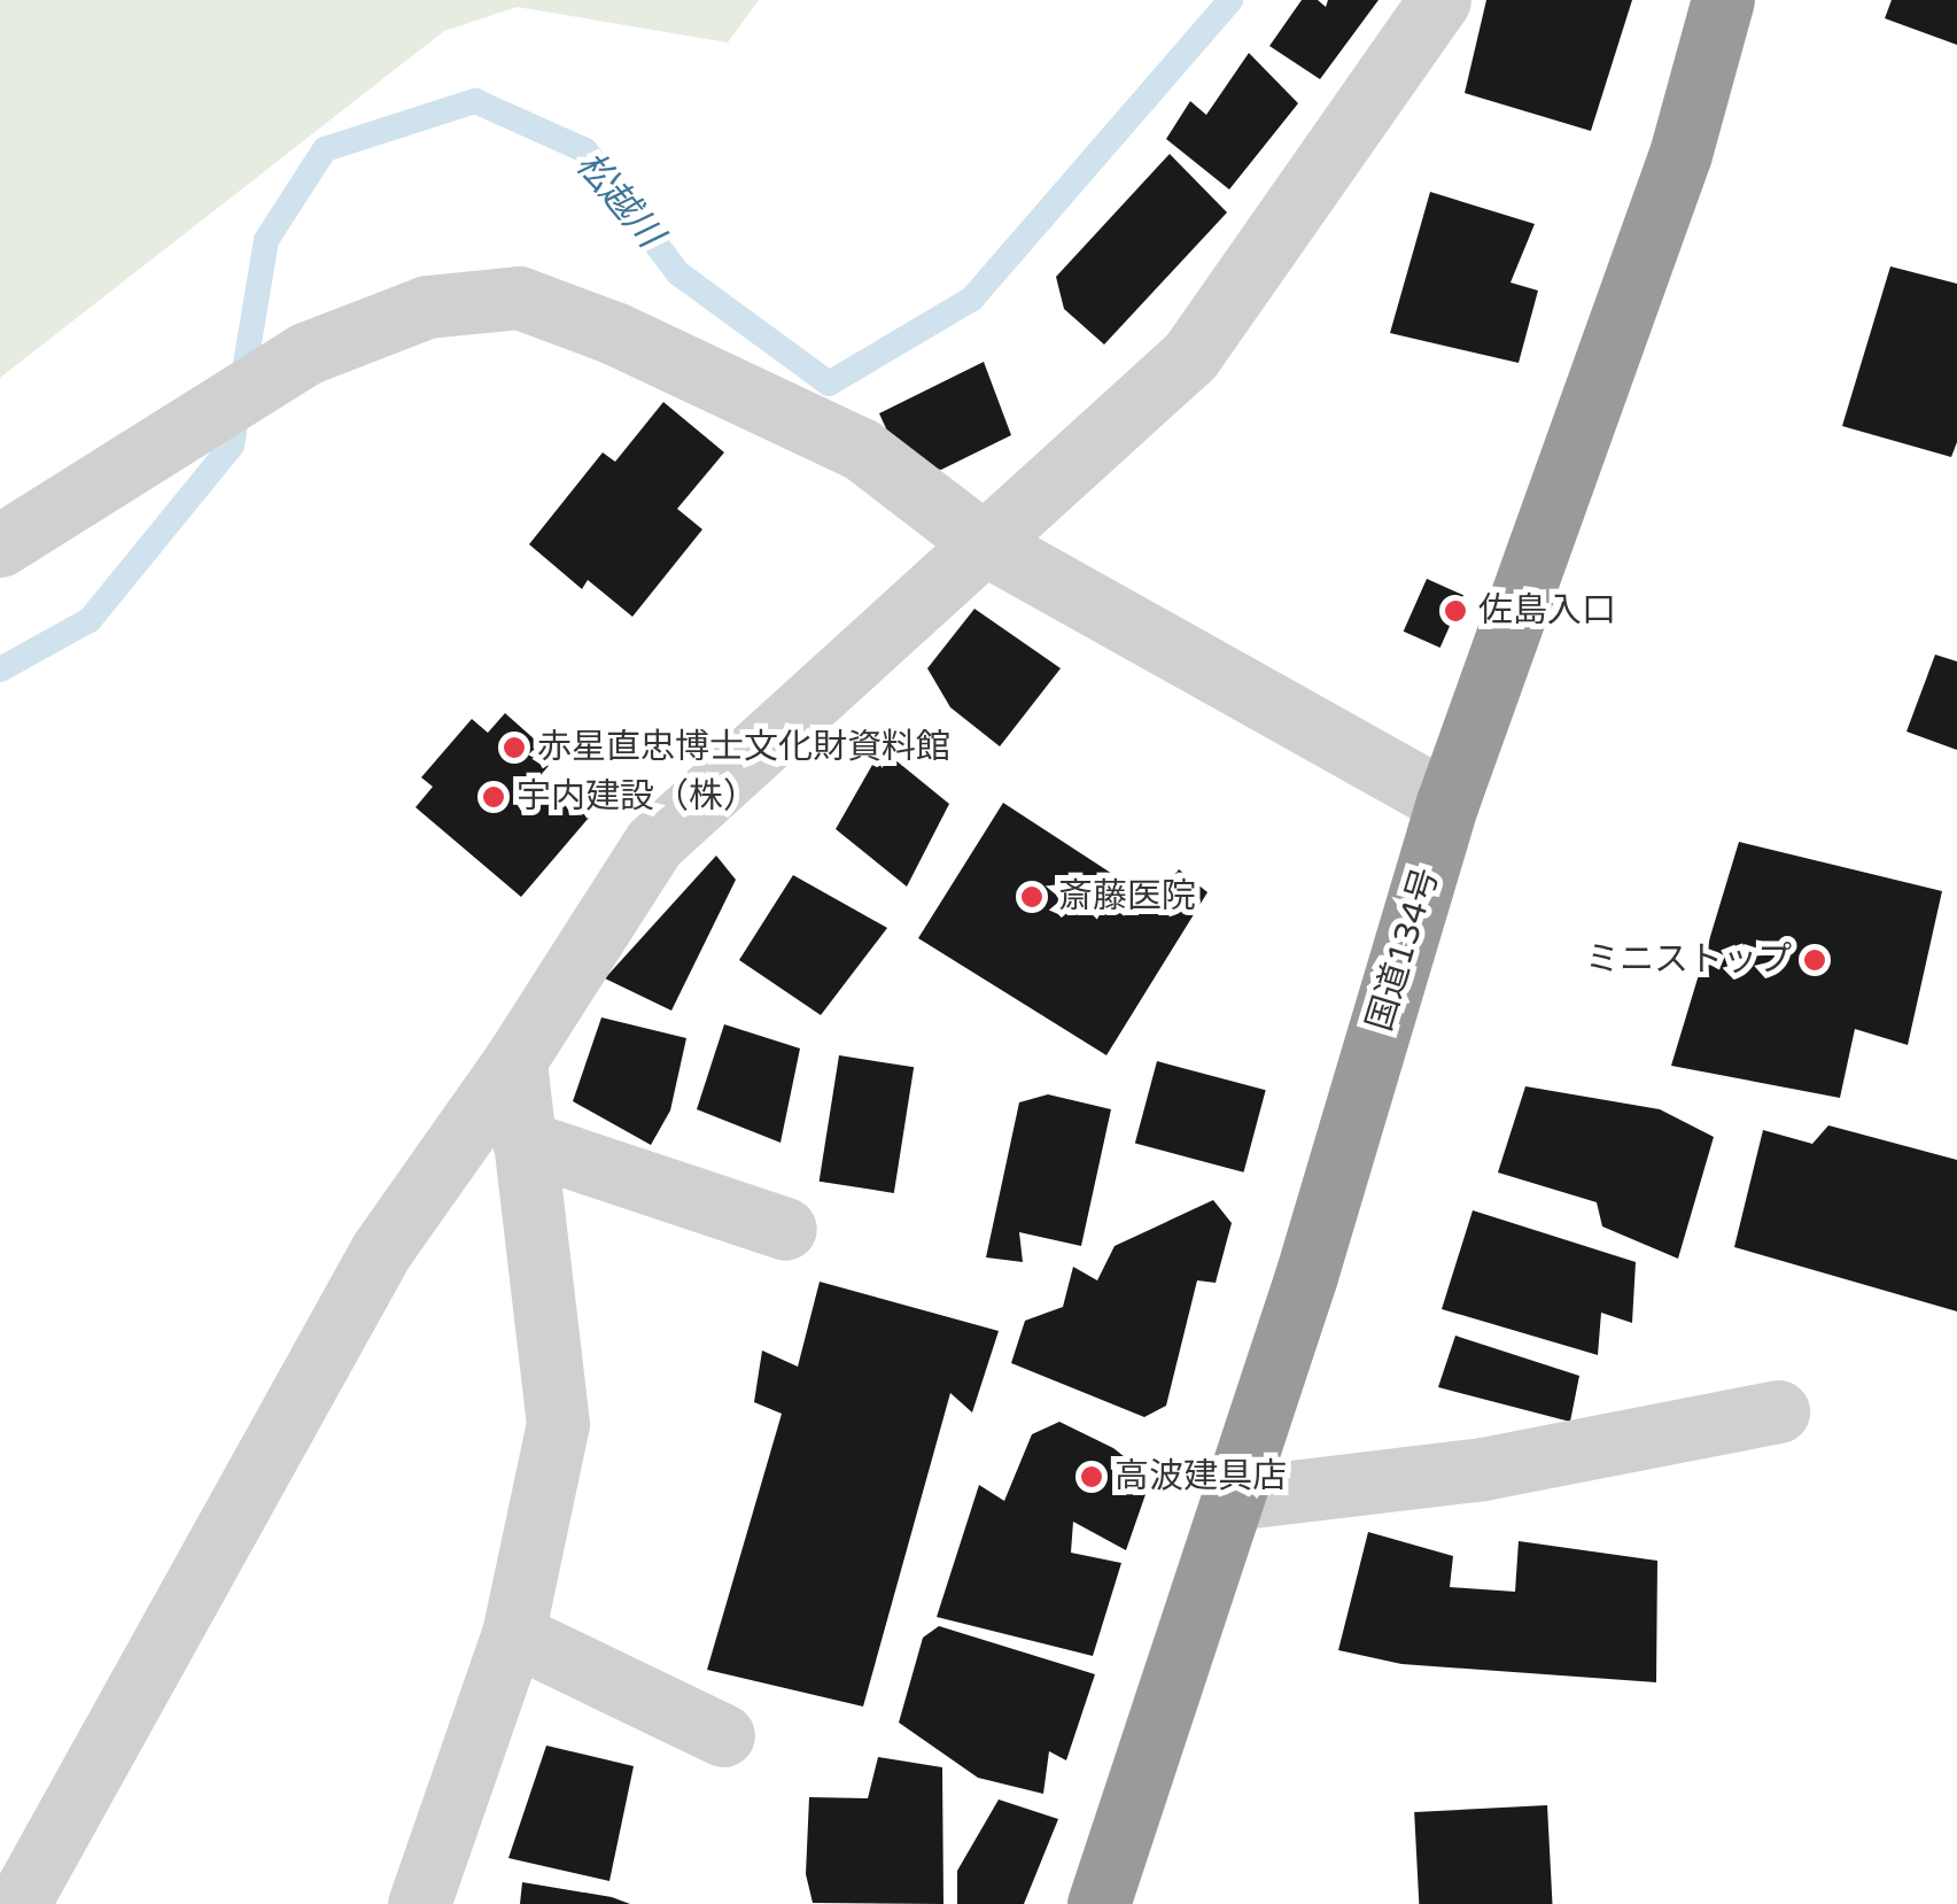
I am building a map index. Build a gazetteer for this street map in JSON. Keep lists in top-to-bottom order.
{
  "streets": {
    "highway": ["国道134号"]
  },
  "water": ["松越川"],
  "places": [
    "佐島入口",
    "赤星直忠博士文化財資料館",
    "宇内建設（株）",
    "斎藤医院",
    "ミニストップ",
    "高波建具店"
  ]
}
